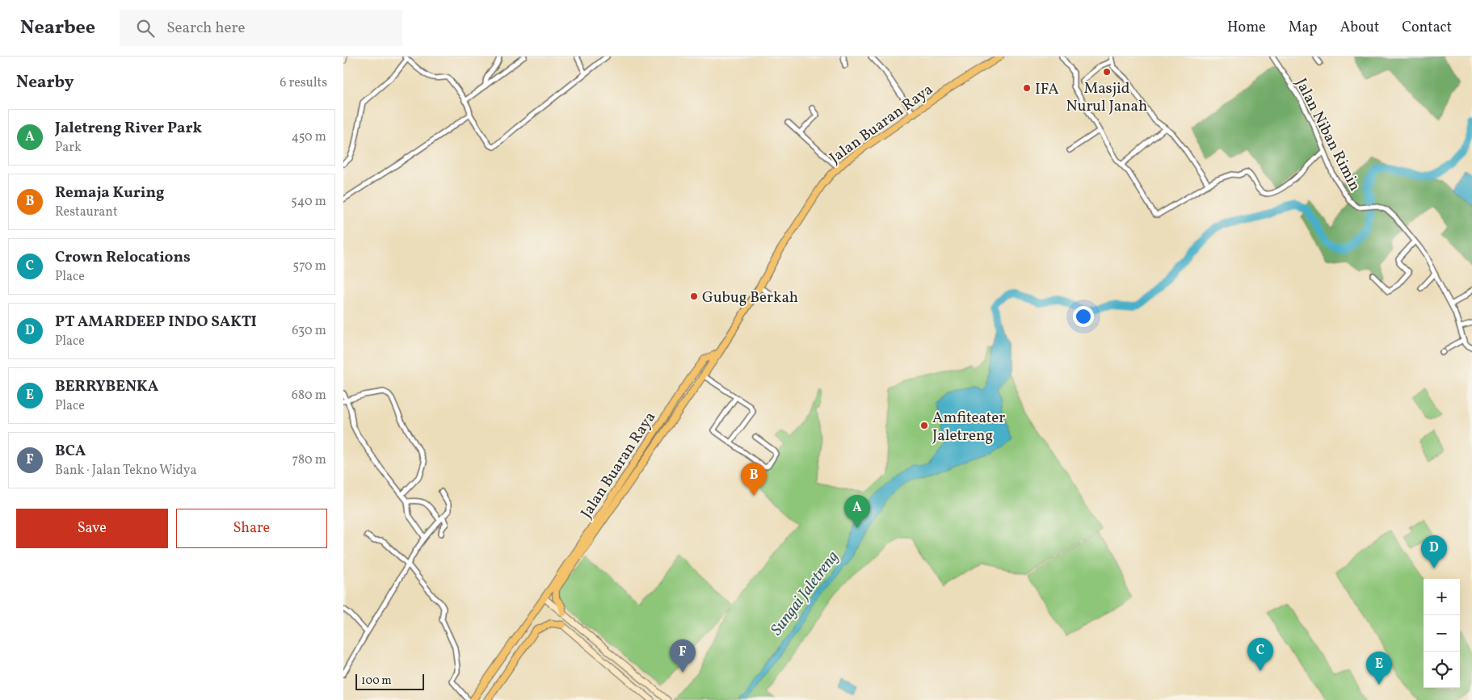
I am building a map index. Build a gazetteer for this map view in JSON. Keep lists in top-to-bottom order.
{
  "streets": {
    "main road": ["Jalan Buaran Raya"],
    "street": ["Jalan Niban Rimin"]
  },
  "water": ["Sungai Jaletreng"],
  "places": [
    "Masjid Nurul Janah",
    "IFA",
    "Gubug Berkah",
    "Amfiteater Jaletreng"
  ],
  "scale_bar": "100 m",
  "page": {
    "header": "Nearbee",
    "search": "Search here",
    "nav": [
      "Home",
      "Map",
      "About",
      "Contact"
    ],
    "heading": ["Nearby", "6 results"],
    "list": [
      {
        "mark": "A",
        "name": "Jaletreng River Park",
        "note": "Park",
        "value": "450 m"
      },
      {
        "mark": "B",
        "name": "Remaja Kuring",
        "note": "Restaurant",
        "value": "540 m"
      },
      {
        "mark": "C",
        "name": "Crown Relocations",
        "note": "Place",
        "value": "570 m"
      },
      {
        "mark": "D",
        "name": "PT AMARDEEP INDO SAKTI",
        "note": "Place",
        "value": "630 m"
      },
      {
        "mark": "E",
        "name": "BERRYBENKA",
        "note": "Place",
        "value": "680 m"
      },
      {
        "mark": "F",
        "name": "BCA",
        "note": "Bank · Jalan Tekno Widya",
        "value": "780 m"
      }
    ],
    "pins": [
      "B",
      "A",
      "D",
      "C",
      "F",
      "E"
    ],
    "buttons": ["Save", "Share"],
    "map_buttons": ["+", "−"],
    "scale": "100 m"
  }
}
